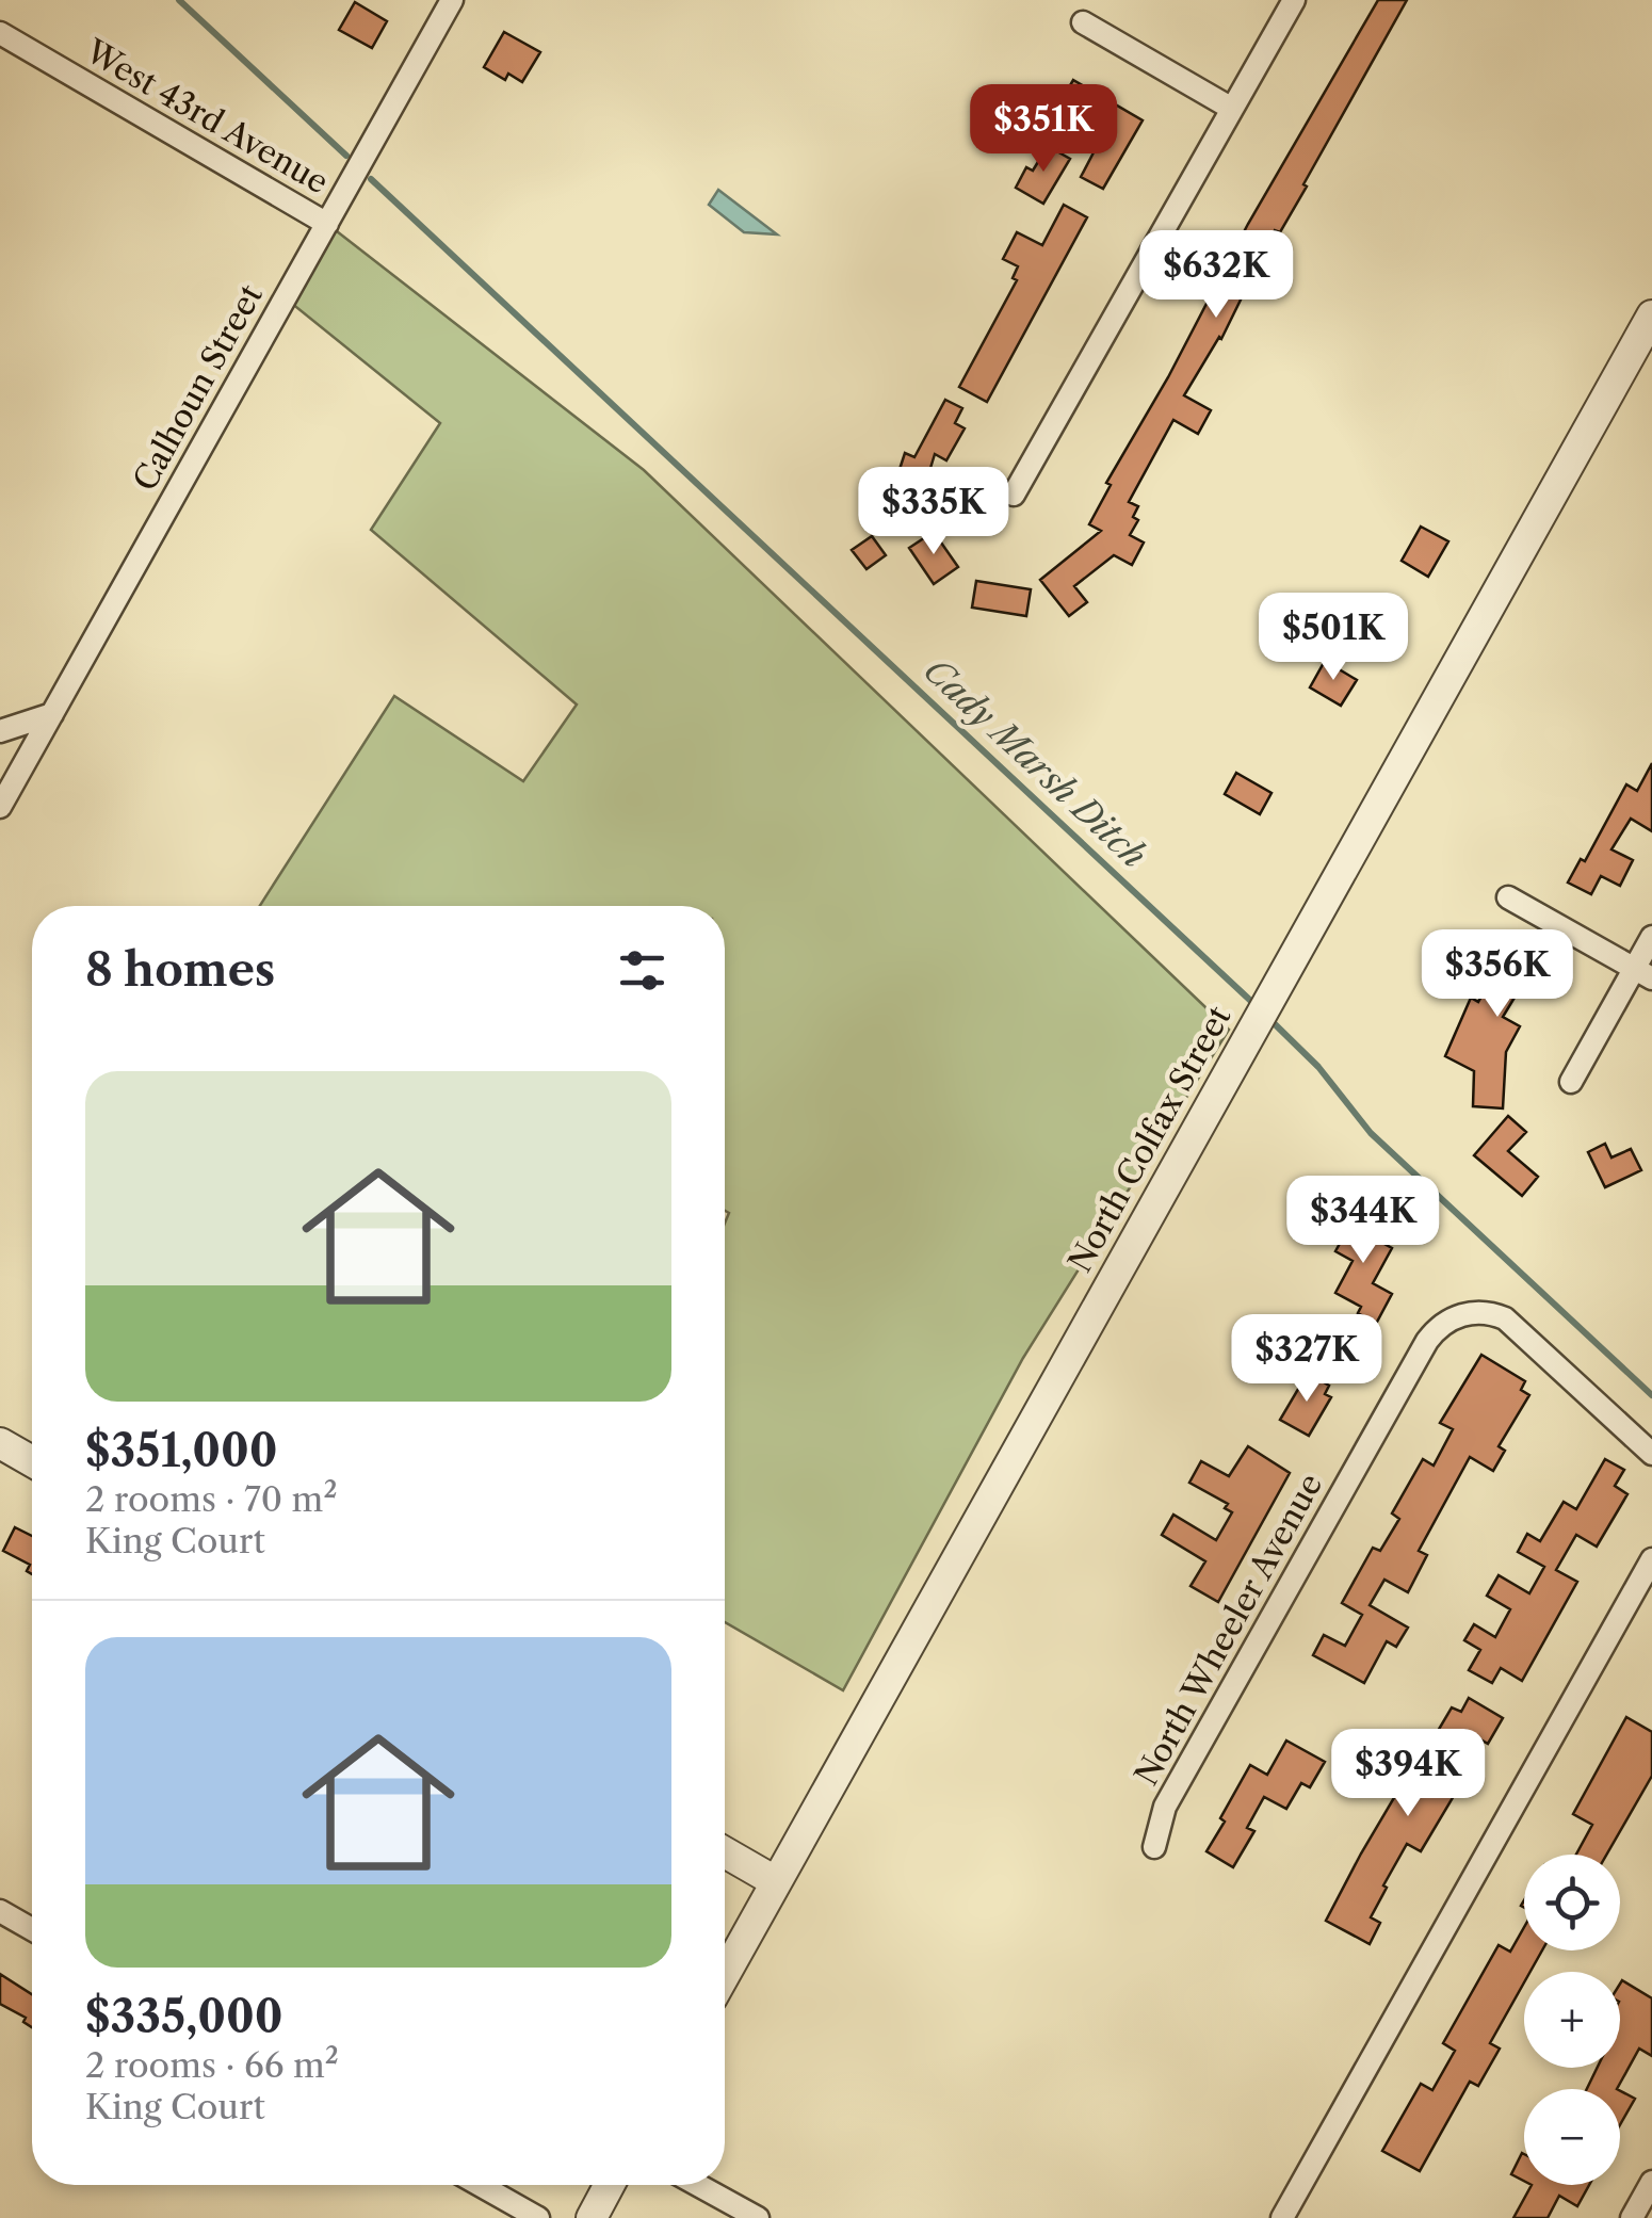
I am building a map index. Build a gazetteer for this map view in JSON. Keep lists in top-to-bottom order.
{
  "streets": {
    "street": [
      "West 43rd Avenue",
      "Calhoun Street",
      "North Colfax Street",
      "North Wheeler Avenue"
    ]
  },
  "crossings": [
    ["West 43rd Avenue", "Calhoun Street"]
  ],
  "water": ["Cady Marsh Ditch"],
  "page": {
    "price": [
      "$351K",
      "$632K",
      "$335K",
      "$501K",
      "$356K",
      "$344K",
      "$327K",
      "$394K"
    ],
    "heading": "8 homes",
    "list": [
      {
        "name": "$351,000",
        "note": "2 rooms · 70 m² · King Court"
      },
      {
        "name": "$335,000",
        "note": "2 rooms · 66 m² · King Court"
      }
    ],
    "map_buttons": ["+", "−"]
  }
}
